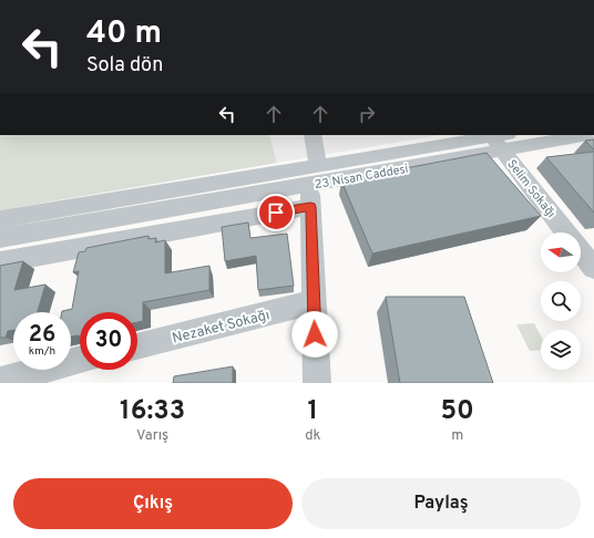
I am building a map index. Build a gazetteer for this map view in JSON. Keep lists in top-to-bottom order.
{
  "streets": {
    "street": ["23 Nisan Caddesi", "Selim Sokağı", "Nezaket Sokağı"]
  },
  "crossings": [
    ["23 Nisan Caddesi", "Selim Sokağı"]
  ],
  "north": "left",
  "page": {
    "turn": ["40 m", "Sola dön"],
    "speed": "26 km/h",
    "limit": "30",
    "eta": [
      "16:33",
      "Varış",
      "1",
      "dk",
      "50",
      "m"
    ],
    "buttons": ["Çıkış", "Paylaş"]
  }
}
